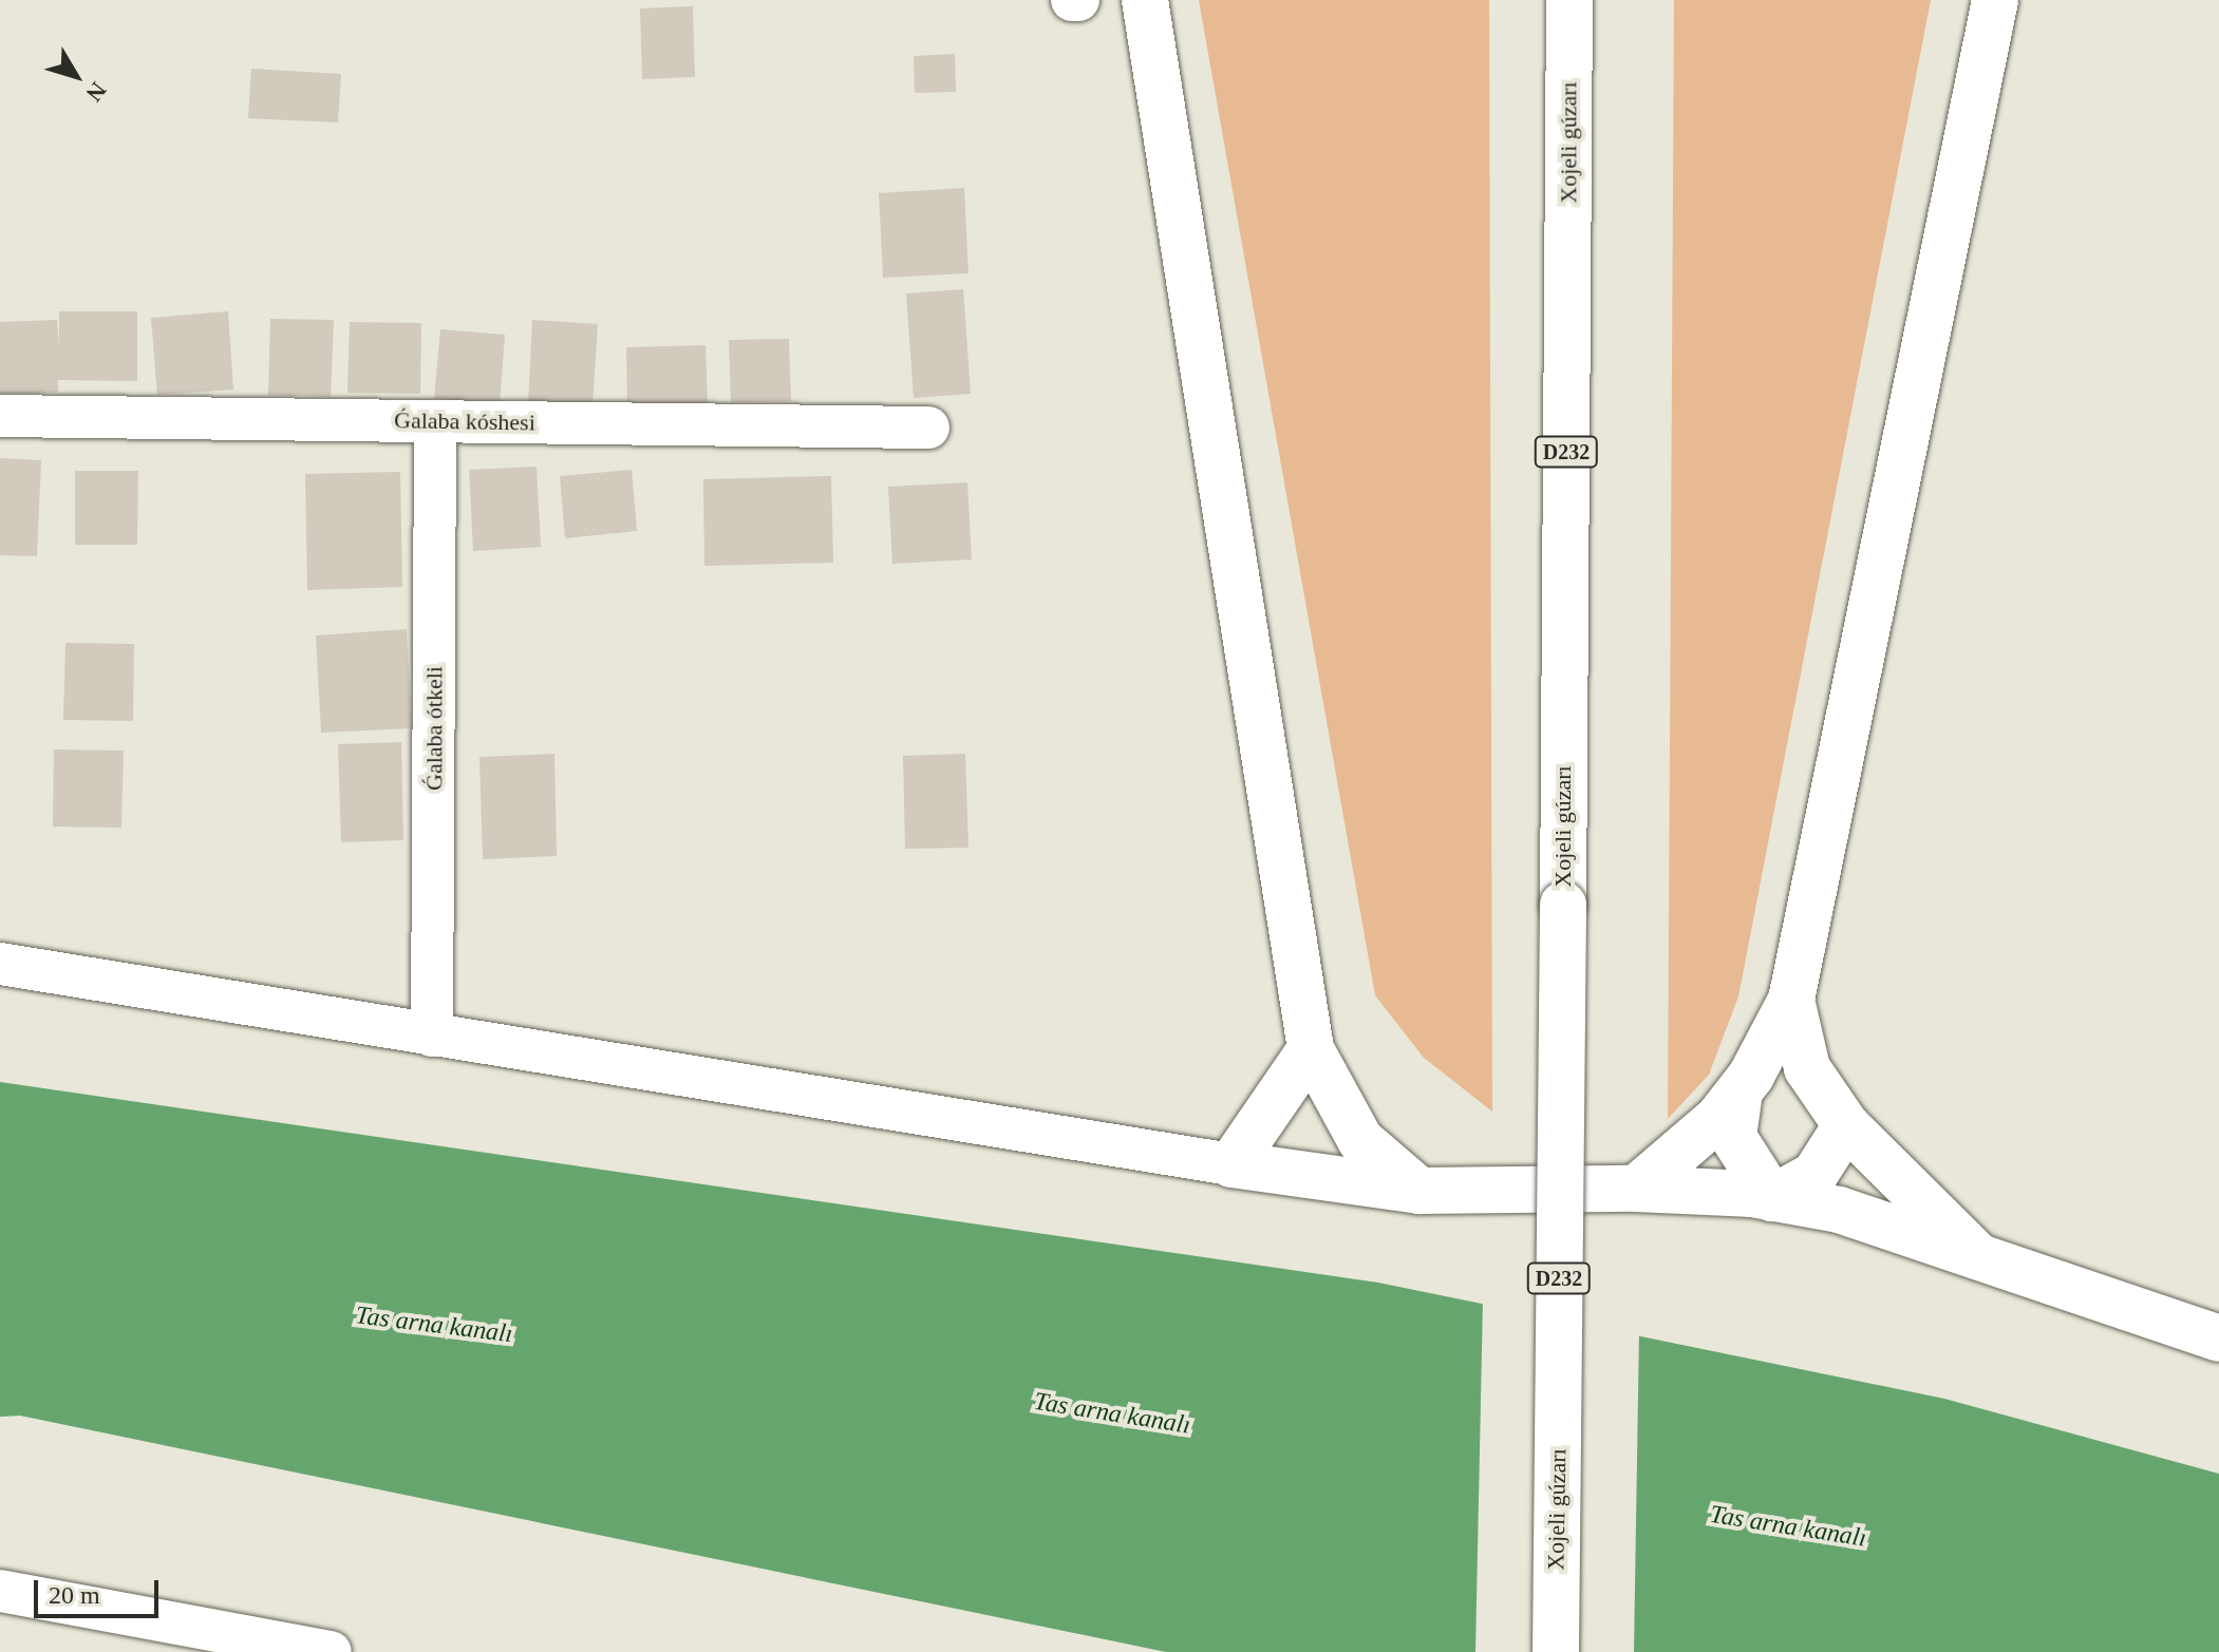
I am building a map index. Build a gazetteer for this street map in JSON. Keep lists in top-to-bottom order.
{
  "streets": {
    "main road": ["Xojeli gúzarı", "D232"],
    "street": ["Ǵalaba kóshesi", "Ǵalaba ótkeli"]
  },
  "crossings": [
    ["Ǵalaba kóshesi", "Ǵalaba ótkeli"]
  ],
  "water": ["Tas arna kanalı"],
  "scale_bar": "20 m",
  "north": "bottom right"
}
